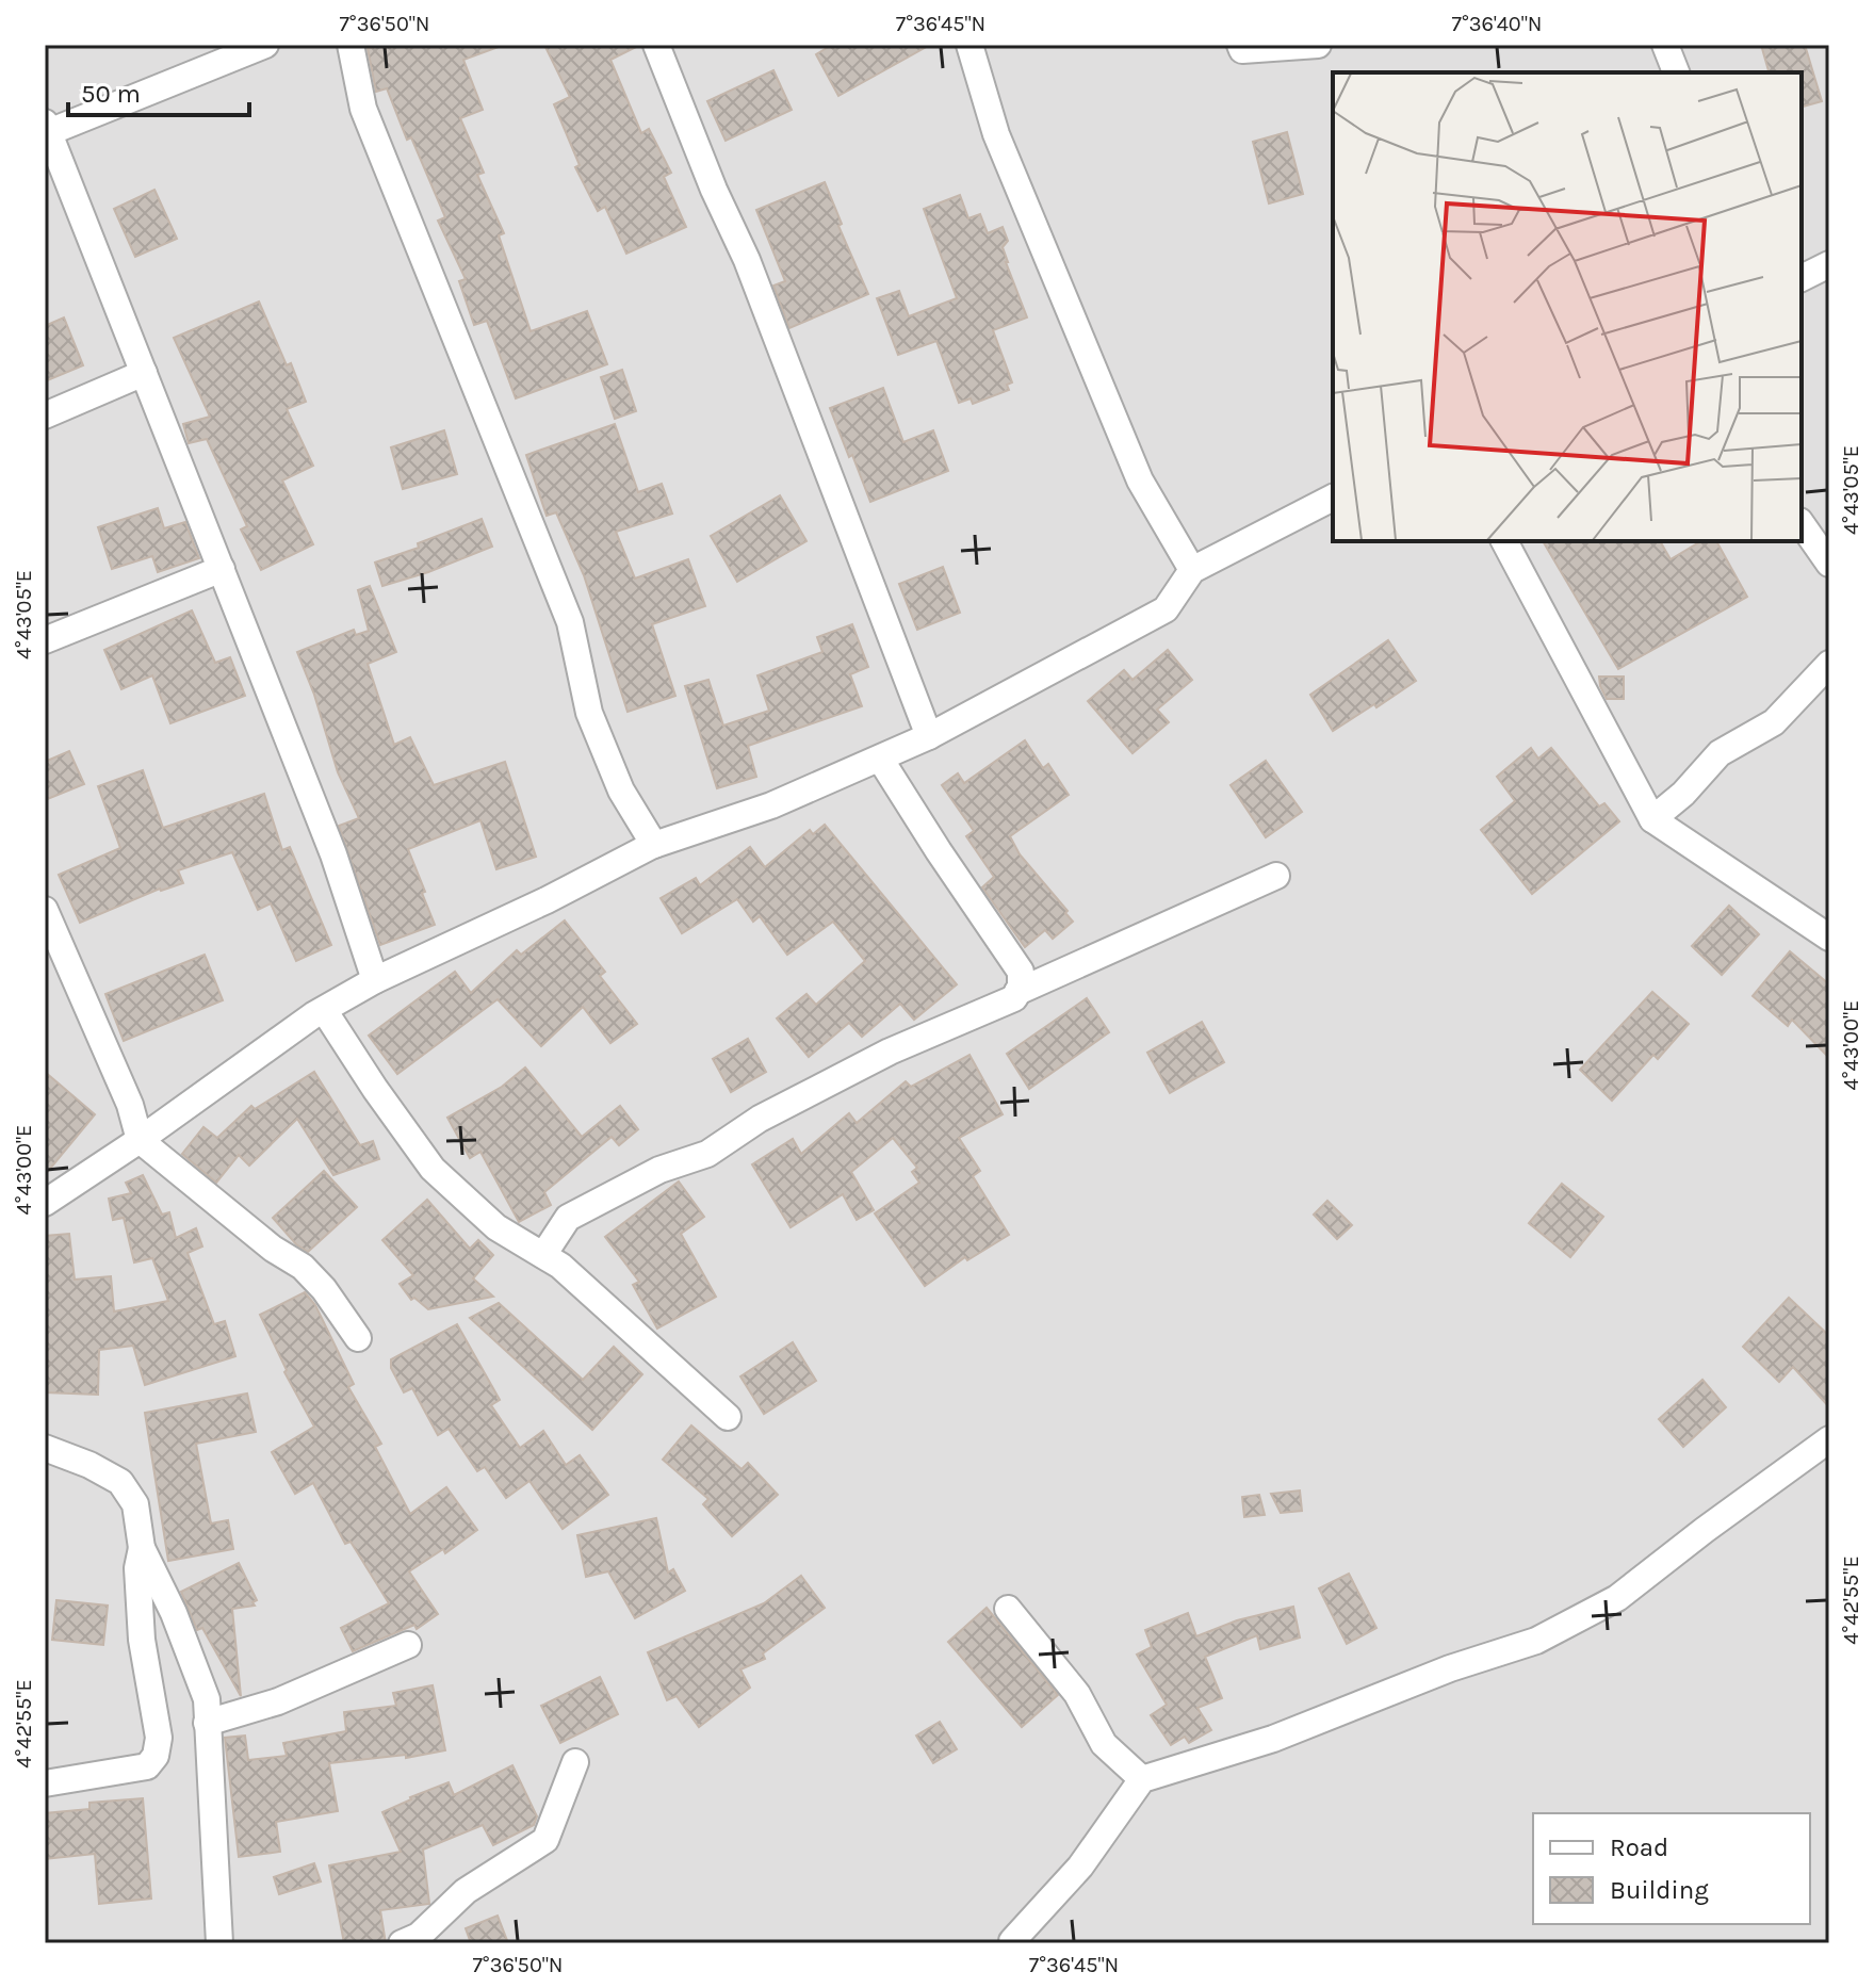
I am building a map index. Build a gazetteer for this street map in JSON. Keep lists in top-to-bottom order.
{
  "legend": ["Road", "Building"],
  "scale_bar": "50 m",
  "coordinates": [
    "7°36'50\"N",
    "7°36'45\"N",
    "7°36'40\"N",
    "4°43'05\"E",
    "4°43'00\"E",
    "4°42'55\"E"
  ]
}
